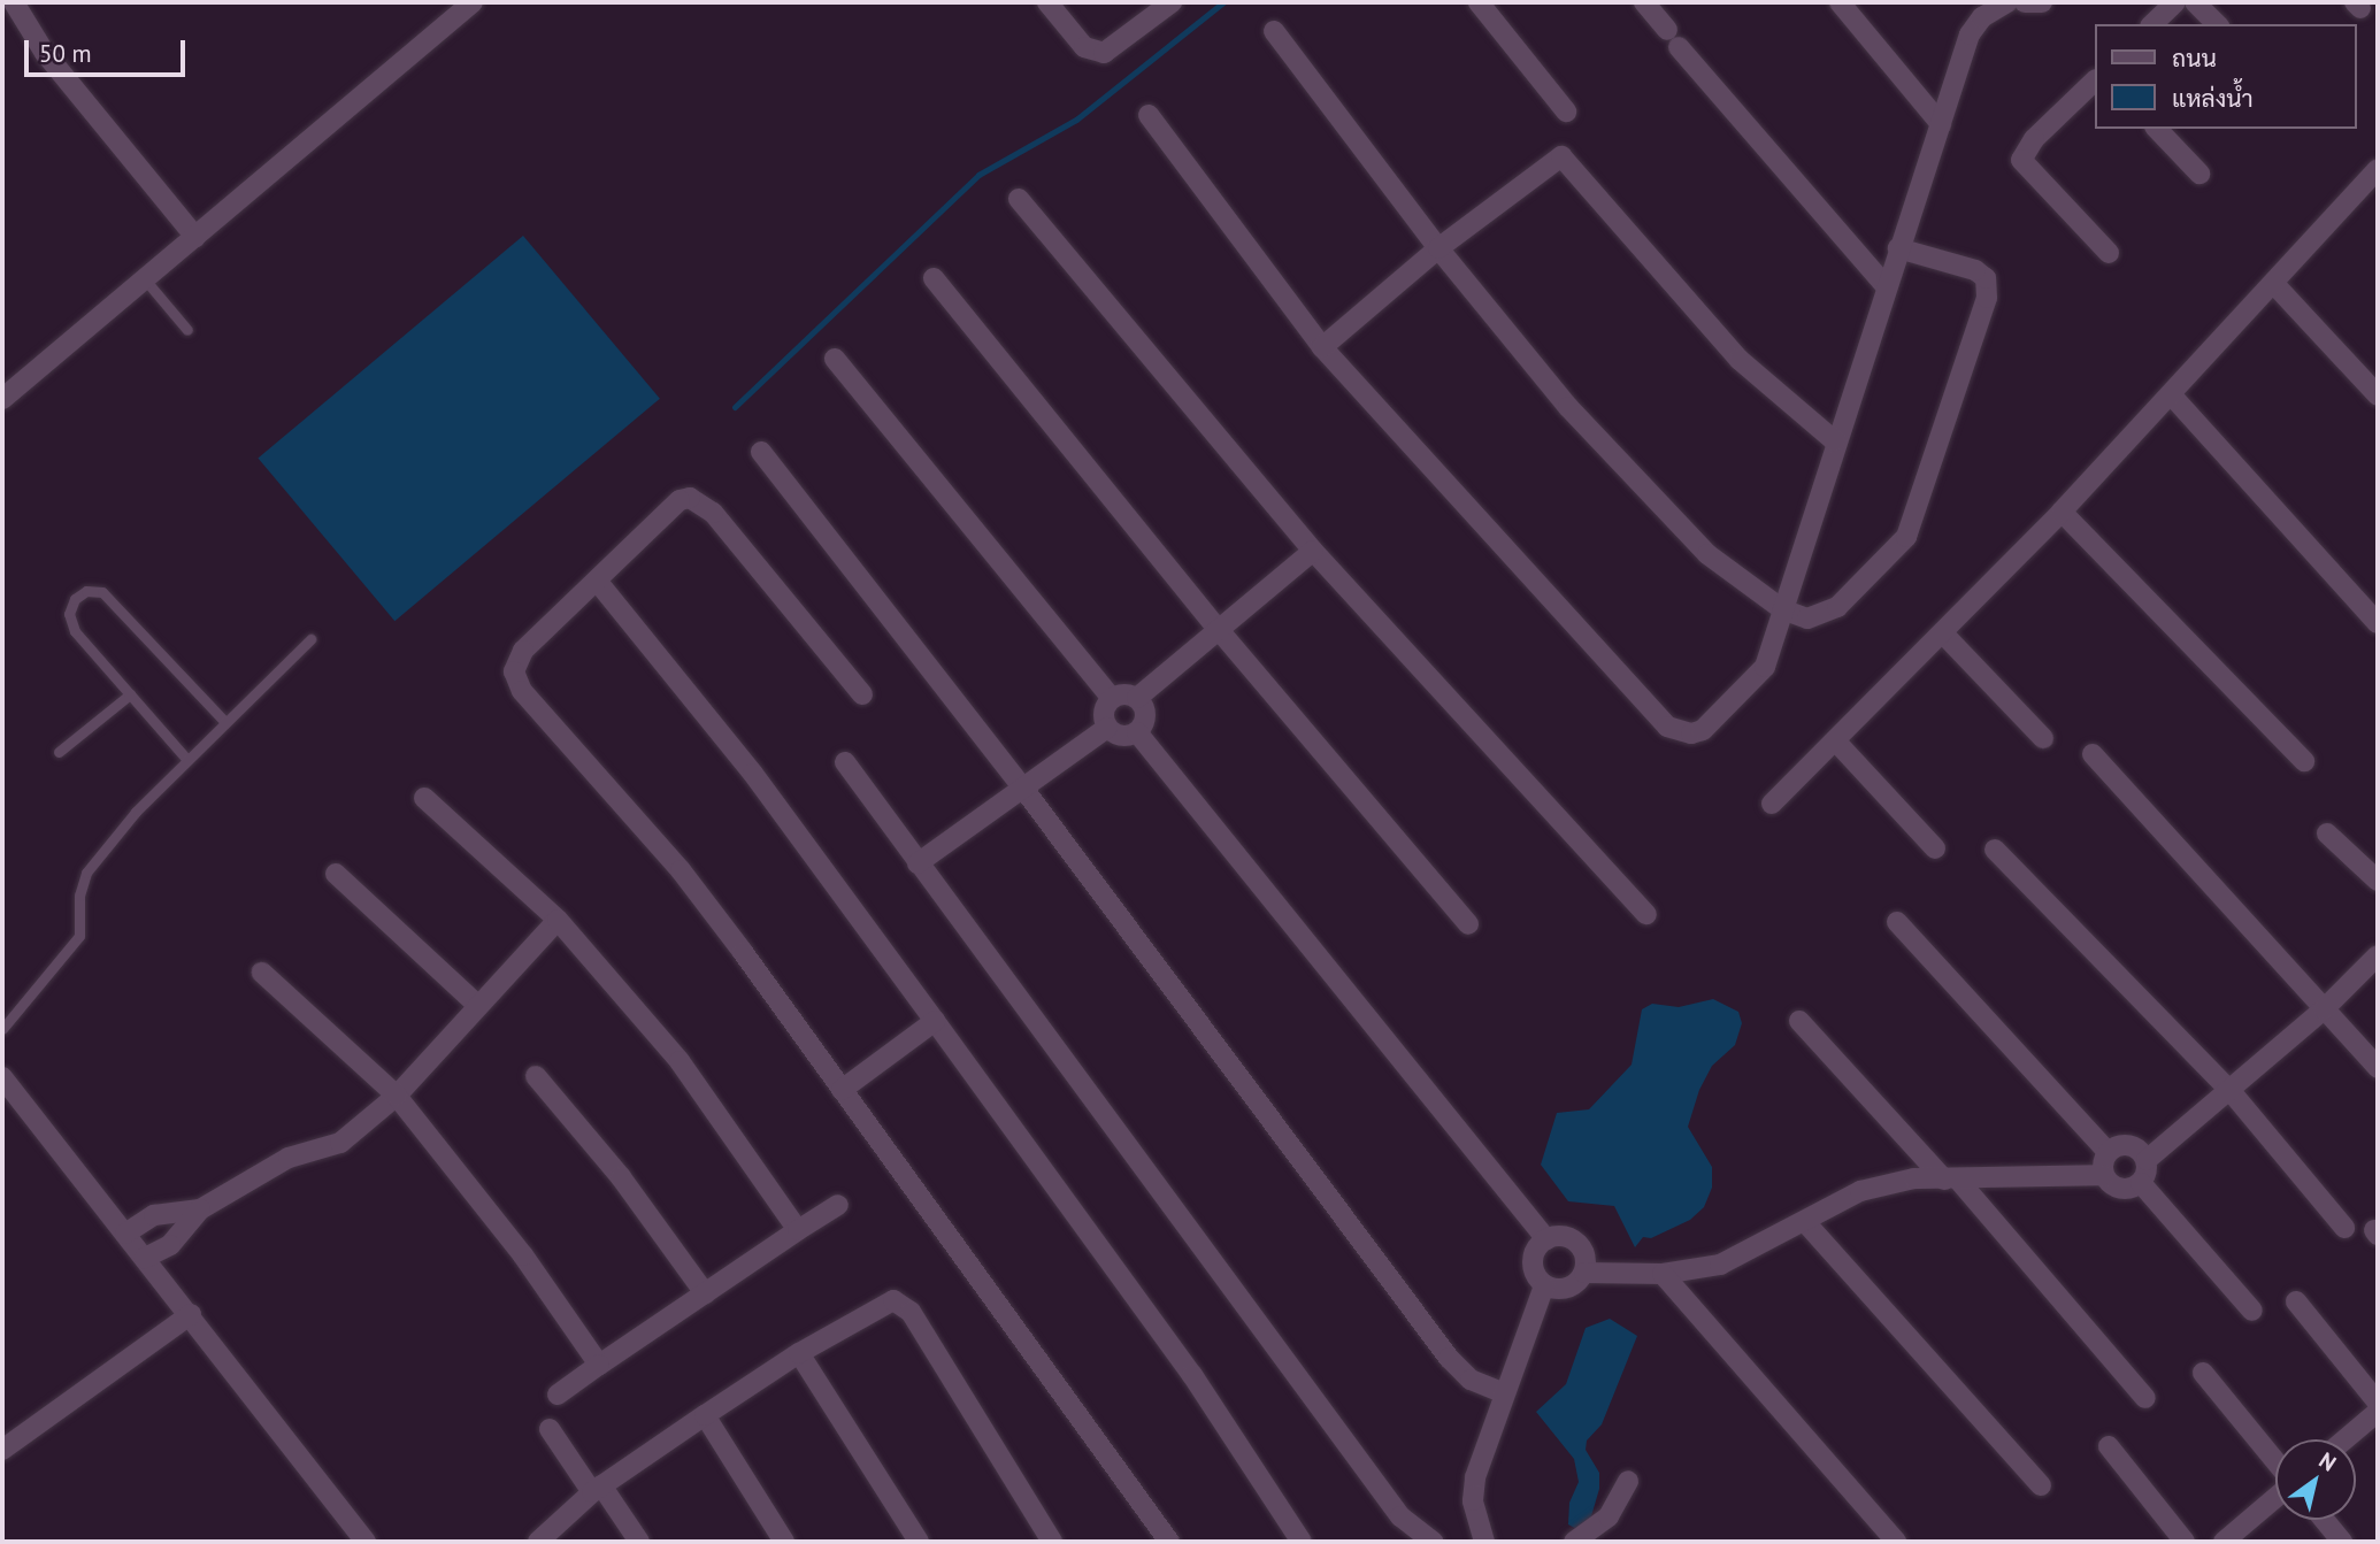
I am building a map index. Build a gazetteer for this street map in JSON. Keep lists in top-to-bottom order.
{
  "legend": ["ถนน", "แหล่งน้ำ"],
  "scale_bar": "50 m",
  "north": "top right"
}
